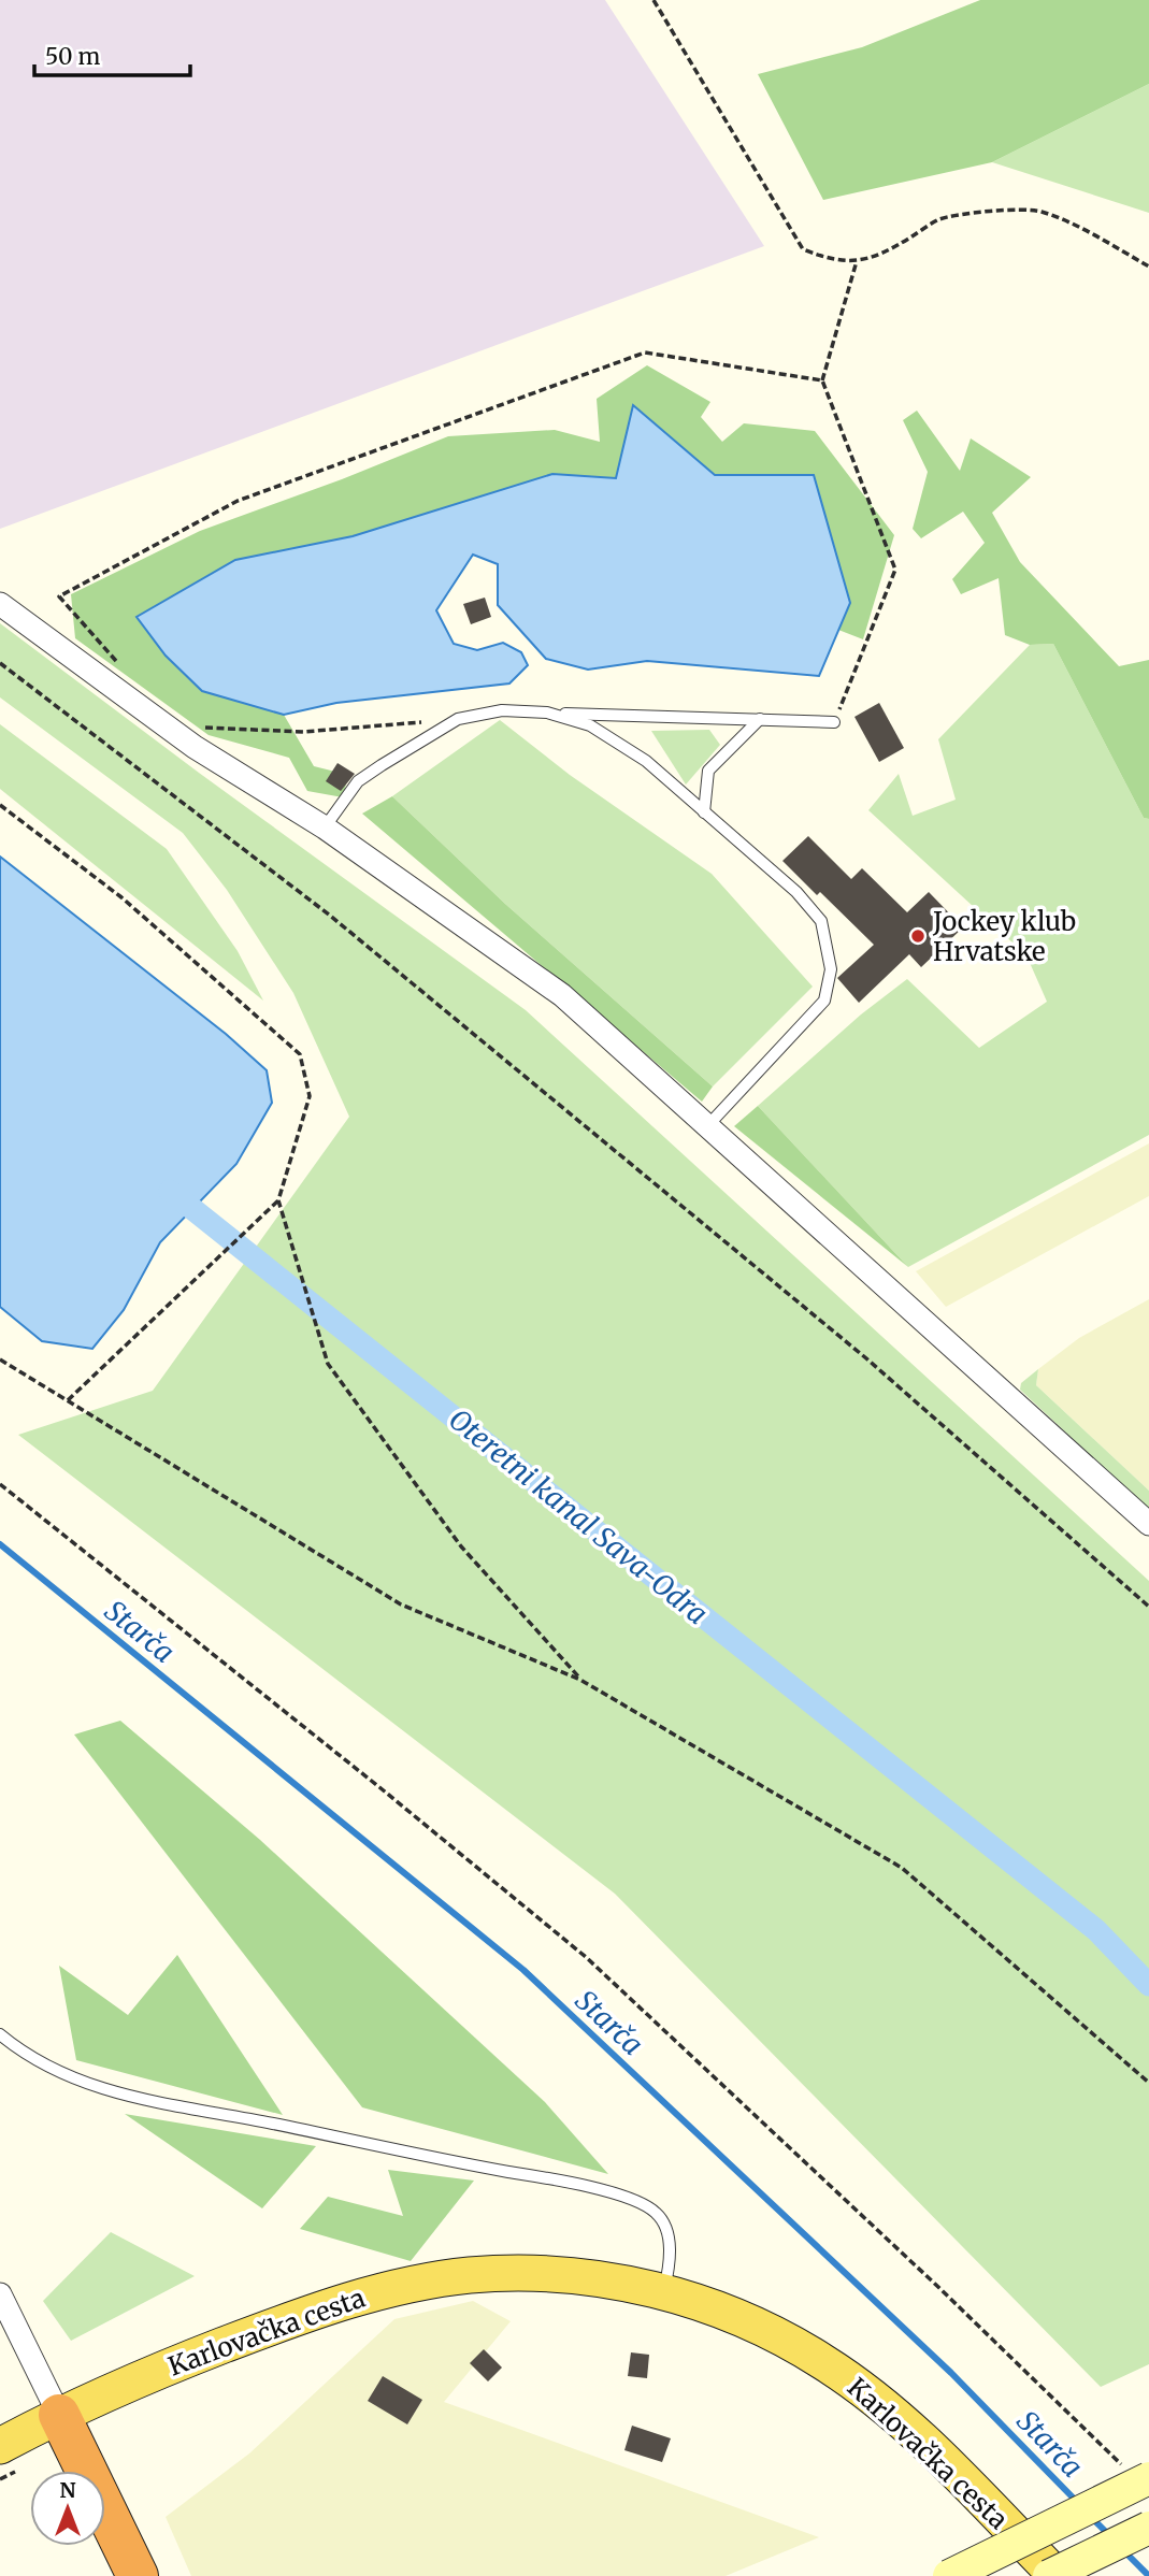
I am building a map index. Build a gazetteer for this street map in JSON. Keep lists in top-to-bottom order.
{
  "streets": {
    "main road": ["Karlovačka cesta"]
  },
  "water": ["Oteretni kanal Sava-Odra", "Starča"],
  "places": ["Jockey klub Hrvatske"],
  "scale_bar": "50 m",
  "north": "top"
}
